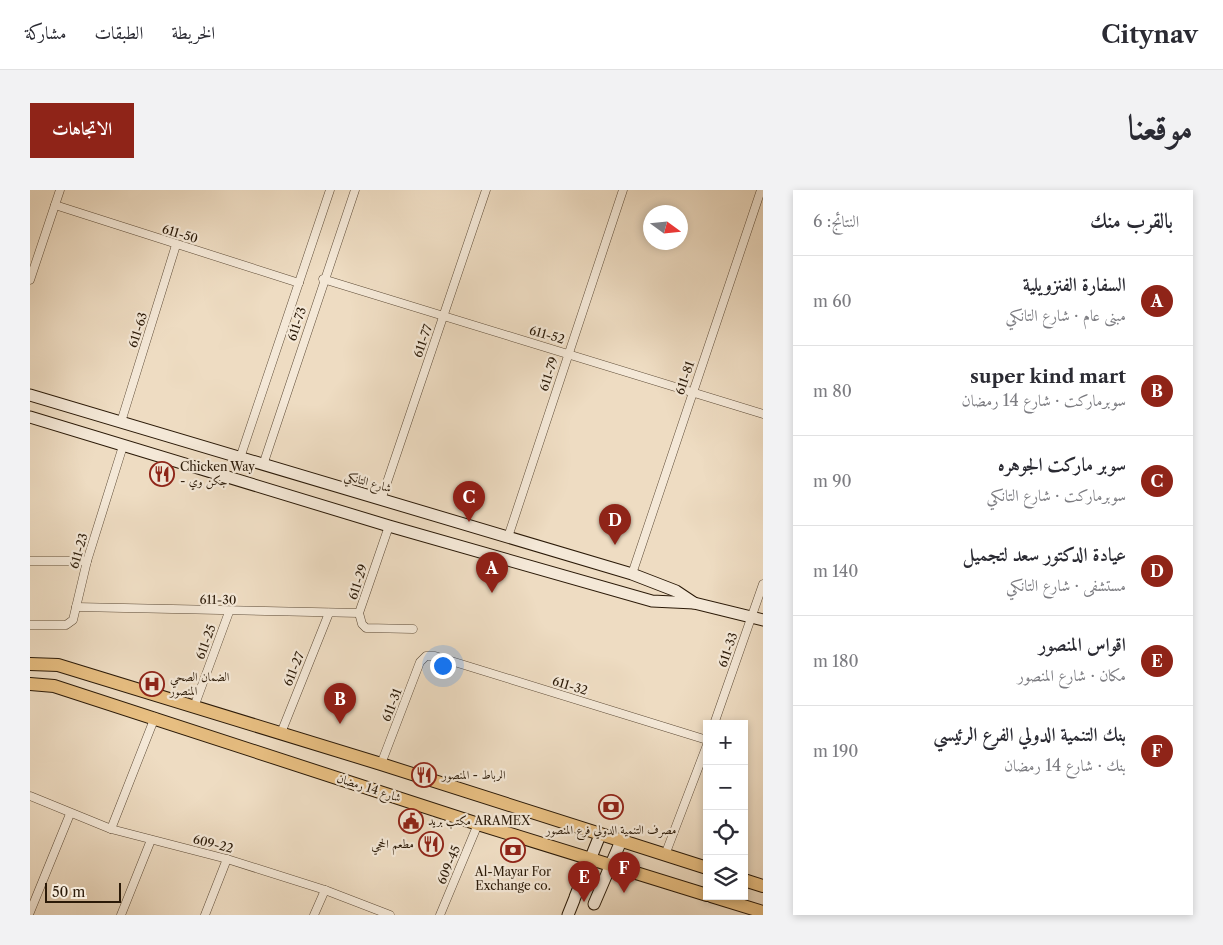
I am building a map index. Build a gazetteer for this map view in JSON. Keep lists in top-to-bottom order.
{
  "streets": {
    "main road": ["شارع 14 رمضان"],
    "street": [
      "611-50",
      "611-73",
      "611-63",
      "611-52",
      "611-77",
      "611-79",
      "611-81",
      "شارع التانكي",
      "611-23",
      "611-29",
      "611-30",
      "611-25",
      "611-33",
      "611-27",
      "611-32",
      "611-31",
      "609-22",
      "609-45"
    ]
  },
  "crossings": [
    ["611-50", "611-73"],
    ["611-50", "611-63"],
    ["611-73", "611-52"],
    ["611-73", "شارع التانكي"],
    ["611-63", "شارع التانكي"],
    ["611-52", "611-77"],
    ["611-52", "611-79"],
    ["611-52", "611-81"],
    ["611-77", "شارع التانكي"],
    ["611-79", "شارع التانكي"],
    ["611-81", "شارع التانكي"],
    ["شارع التانكي", "611-23"],
    ["شارع التانكي", "611-29"],
    ["شارع التانكي", "611-33"],
    ["611-23", "611-30"],
    ["611-29", "611-30"],
    ["611-30", "611-25"],
    ["611-30", "611-27"],
    ["611-32", "611-31"],
    ["شارع 14 رمضان", "609-45"]
  ],
  "places": {
    "restaurant": ["Chicken Way - جكن وي", "الرباط - المنصور", "مطعم الحجي"],
    "hospital": ["الضمان الصحي المنصور"],
    "bank": ["مصرف التنمية الدولي فرع المنصور", "Al-Mayar For Exchange co."],
    "public building": ["مكتب بريد ARAMEX"]
  },
  "scale_bar": "50 m",
  "north": "right",
  "page": {
    "header": "Citynav",
    "nav": ["الخريطة", "الطبقات", "مشاركة"],
    "title": "موقعنا",
    "buttons": "الاتجاهات",
    "heading": ["بالقرب منك", "النتائج: 6"],
    "list": [
      {
        "mark": "A",
        "name": "السفارة الفنزويلية",
        "note": "مبنى عام · شارع التانكي",
        "value": "60 m"
      },
      {
        "mark": "B",
        "name": "super kind mart",
        "note": "سوبرماركت · شارع 14 رمضان",
        "value": "80 m"
      },
      {
        "mark": "C",
        "name": "سوبر ماركت الجوهره",
        "note": "سوبرماركت · شارع التانكي",
        "value": "90 m"
      },
      {
        "mark": "D",
        "name": "عيادة الدكتور سعد لتجميل",
        "note": "مستشفى · شارع التانكي",
        "value": "140 m"
      },
      {
        "mark": "E",
        "name": "اقواس المنصور",
        "note": "مكان · شارع المنصور",
        "value": "180 m"
      },
      {
        "mark": "F",
        "name": "بنك التنمية الدولي الفرع الرئيسي",
        "note": "بنك · شارع 14 رمضان",
        "value": "190 m"
      }
    ],
    "pins": [
      "C",
      "D",
      "A",
      "B",
      "F",
      "E"
    ],
    "map_buttons": ["+", "−"],
    "scale": "50 m"
  }
}
